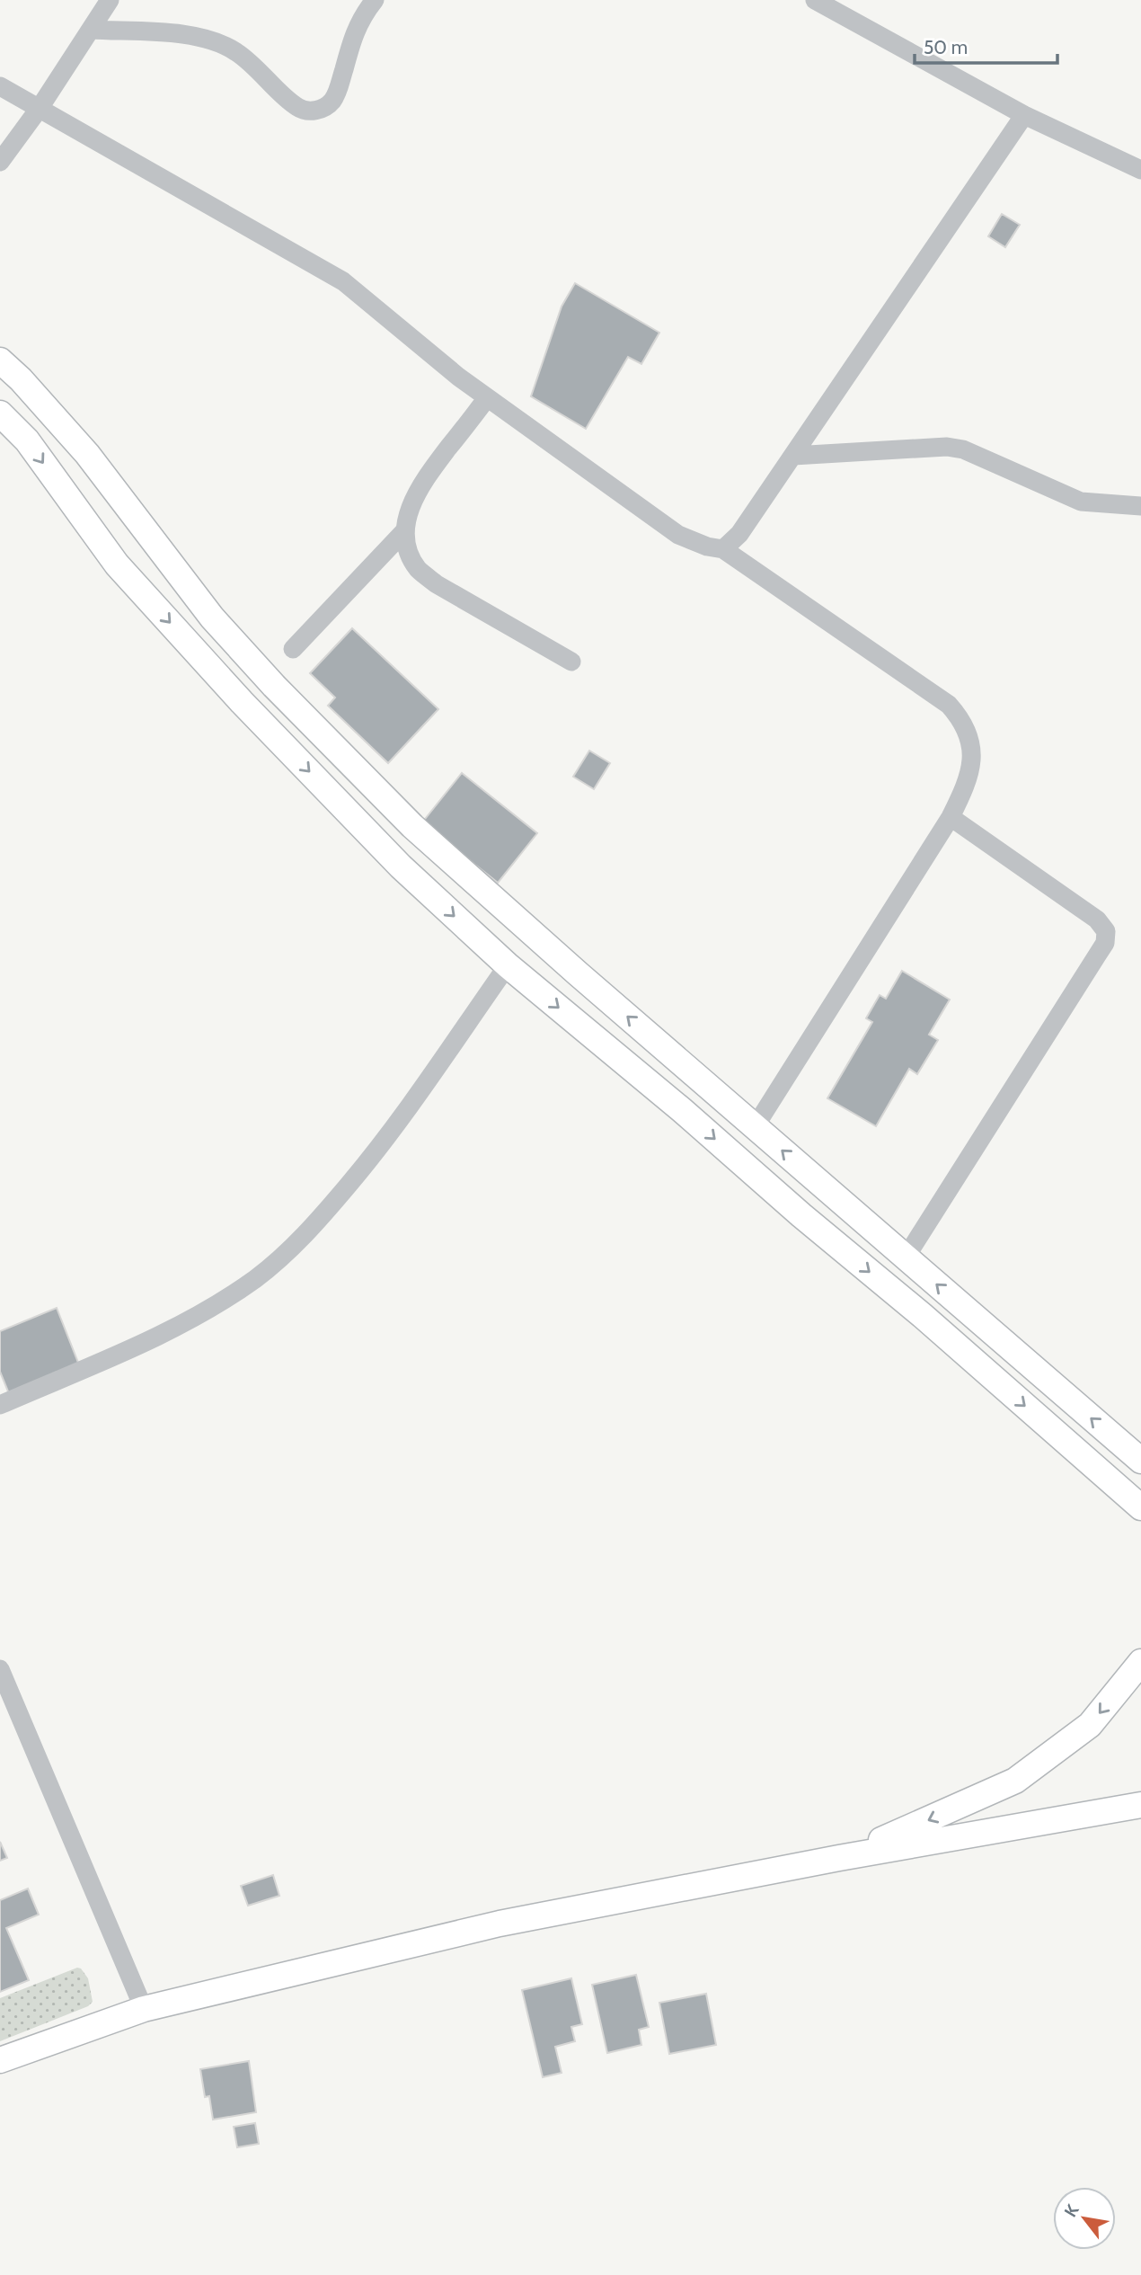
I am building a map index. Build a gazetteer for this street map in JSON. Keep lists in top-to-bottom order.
{
  "scale_bar": "50 m",
  "north": "top left"
}
